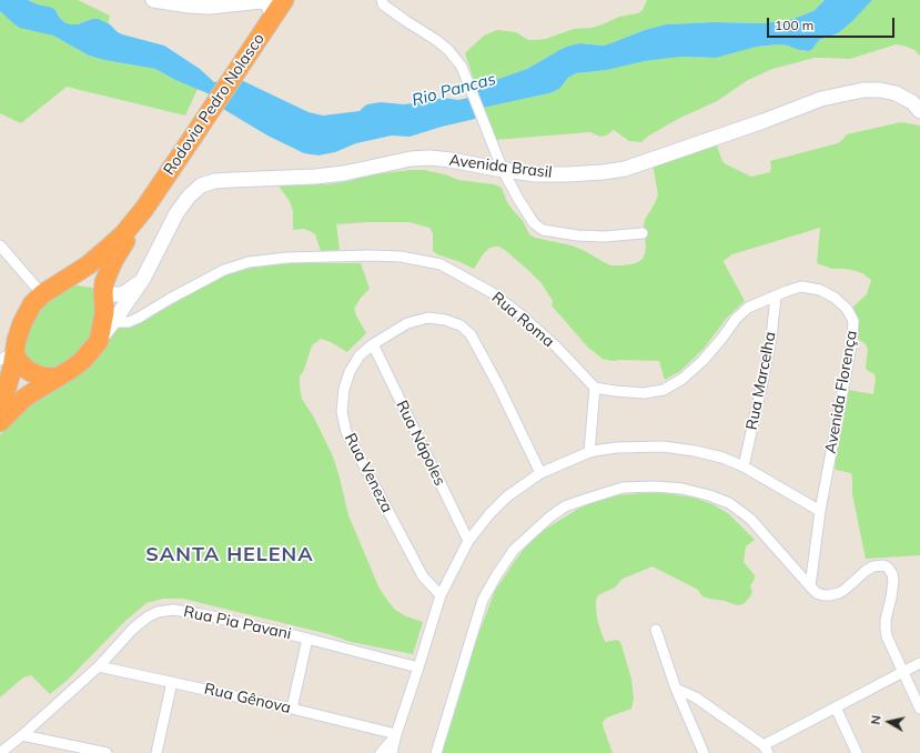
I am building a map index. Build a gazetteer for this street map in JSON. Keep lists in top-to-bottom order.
{
  "streets": {
    "highway": ["Rodovia Pedro Nolasco"],
    "main road": ["Avenida Brasil"],
    "street": [
      "Rua Roma",
      "Rua Marcelha",
      "Avenida Florença",
      "Rua Nápoles",
      "Rua Veneza",
      "Rua Pia Pavani",
      "Rua Gênova"
    ]
  },
  "crossings": [
    ["Rodovia Pedro Nolasco", "Avenida Brasil"],
    ["Avenida Brasil", "Rua Roma"],
    ["Rua Roma", "Avenida Florença"],
    ["Rua Marcelha", "Avenida Florença"],
    ["Rua Nápoles", "Rua Veneza"],
    ["Rua Pia Pavani", "Rua Gênova"]
  ],
  "districts": ["SANTA HELENA"],
  "water": ["Rio Pancas"],
  "scale_bar": "100 m",
  "north": "left"
}
